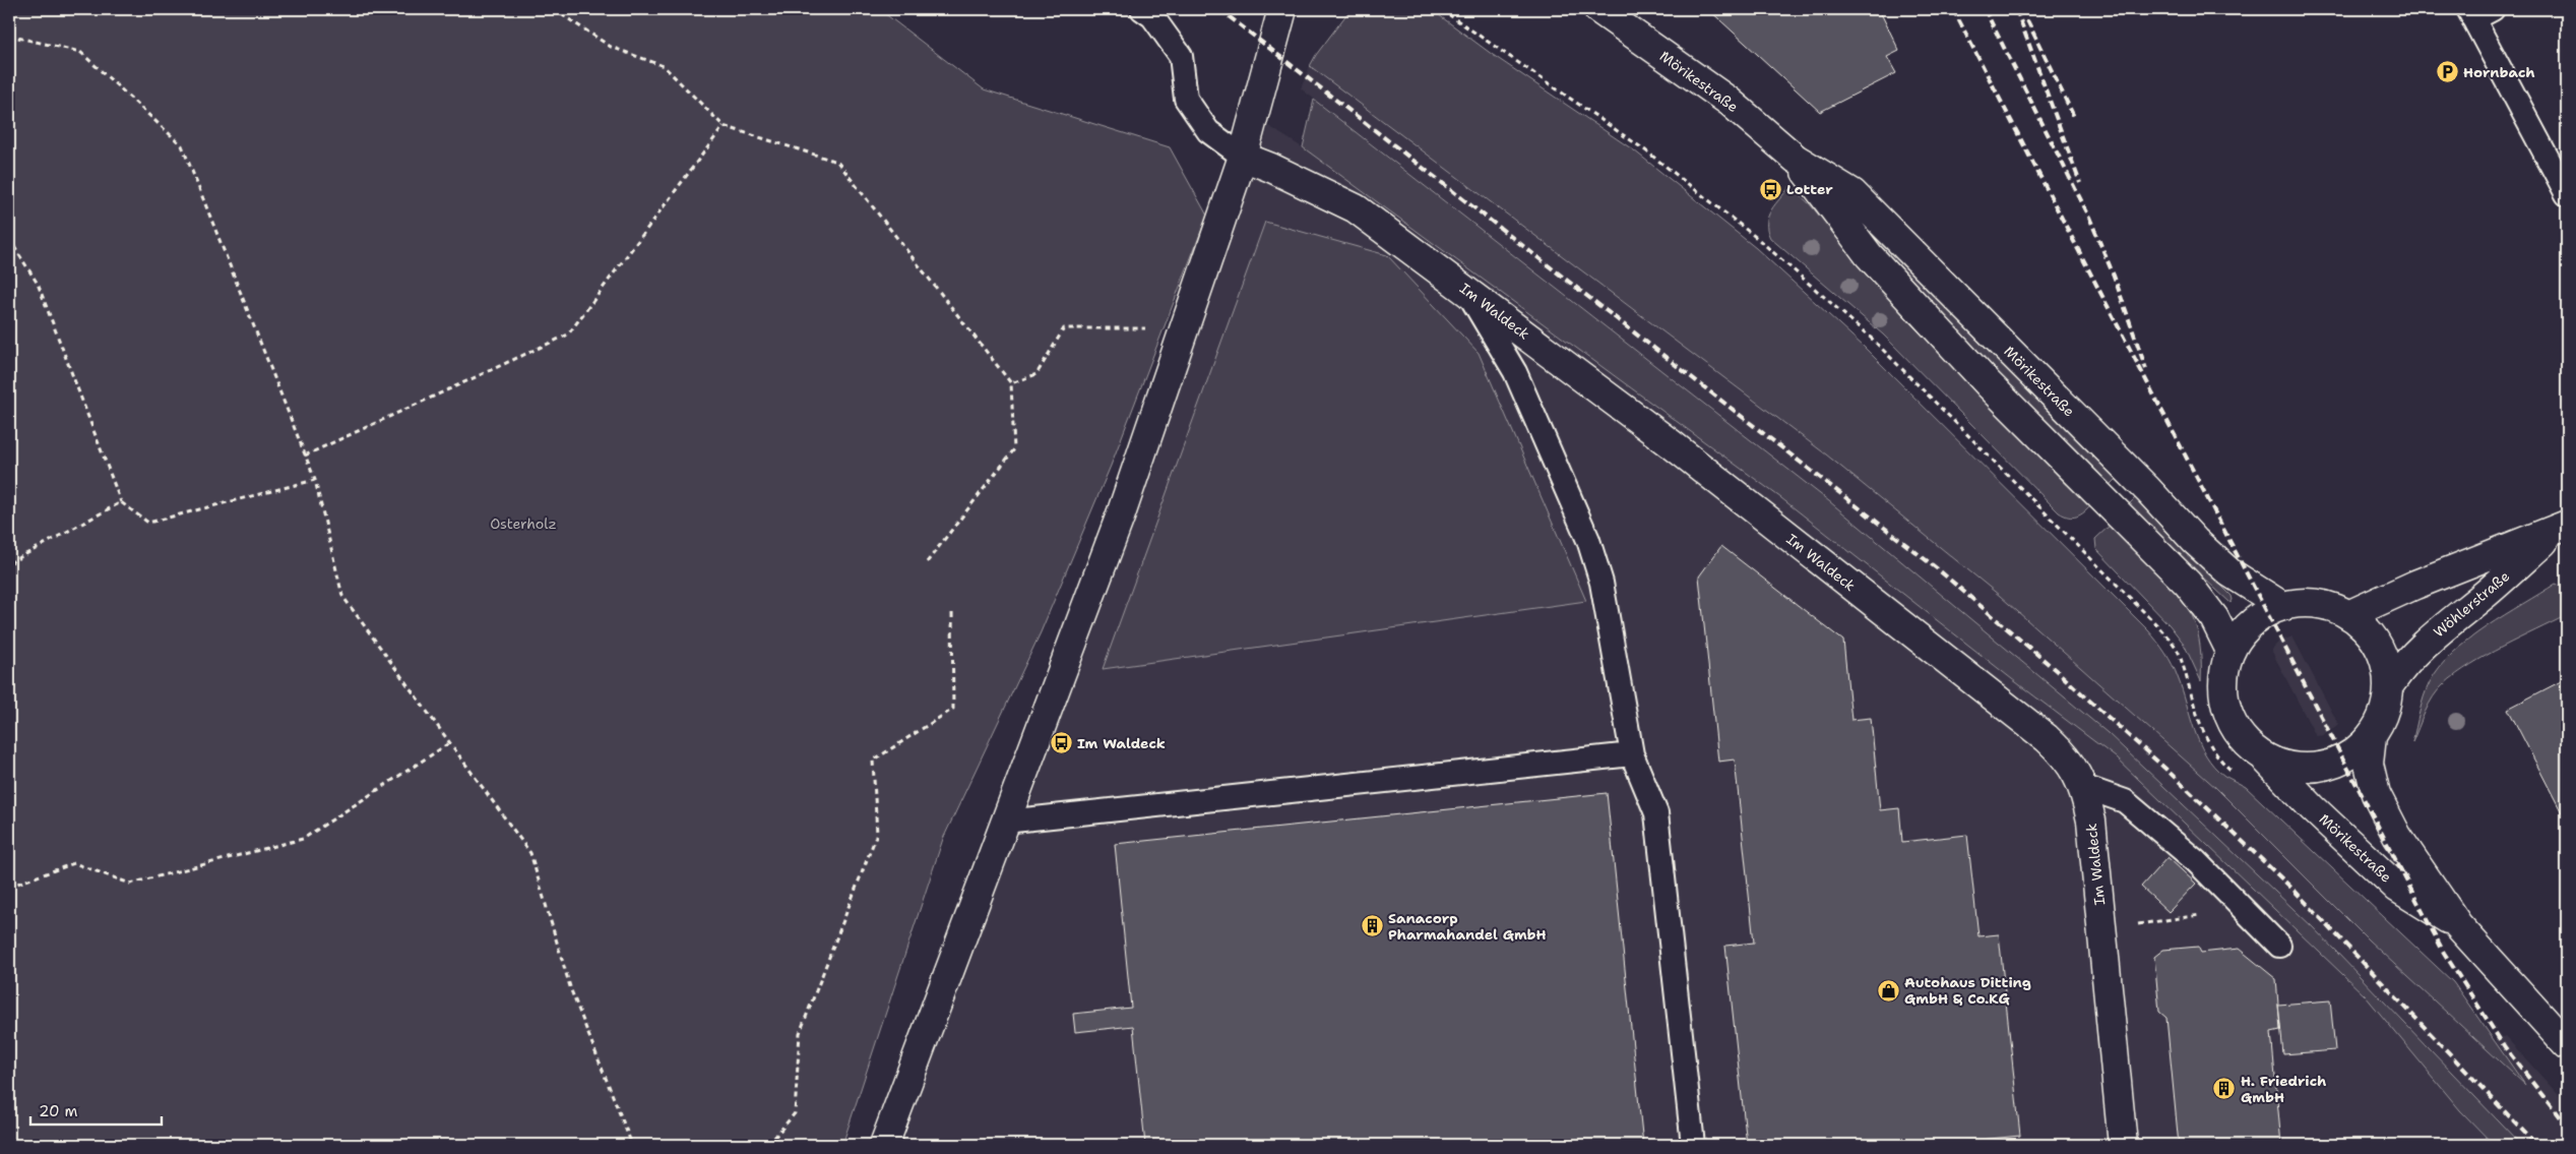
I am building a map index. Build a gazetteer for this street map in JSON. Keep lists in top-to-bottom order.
{
  "streets": {
    "street": ["Mörikestraße", "Im Waldeck", "Wöhlerstraße"]
  },
  "crossings": [
    ["Mörikestraße", "Wöhlerstraße"]
  ],
  "parks": ["Osterholz"],
  "places": {
    "parking": ["Hornbach"],
    "bus stop": ["Lotter", "Im Waldeck"],
    "building": ["Sanacorp Pharmahandel GmbH", "H. Friedrich GmbH"],
    "shop": ["Autohaus Ditting GmbH & Co.KG"]
  },
  "scale_bar": "20 m"
}
